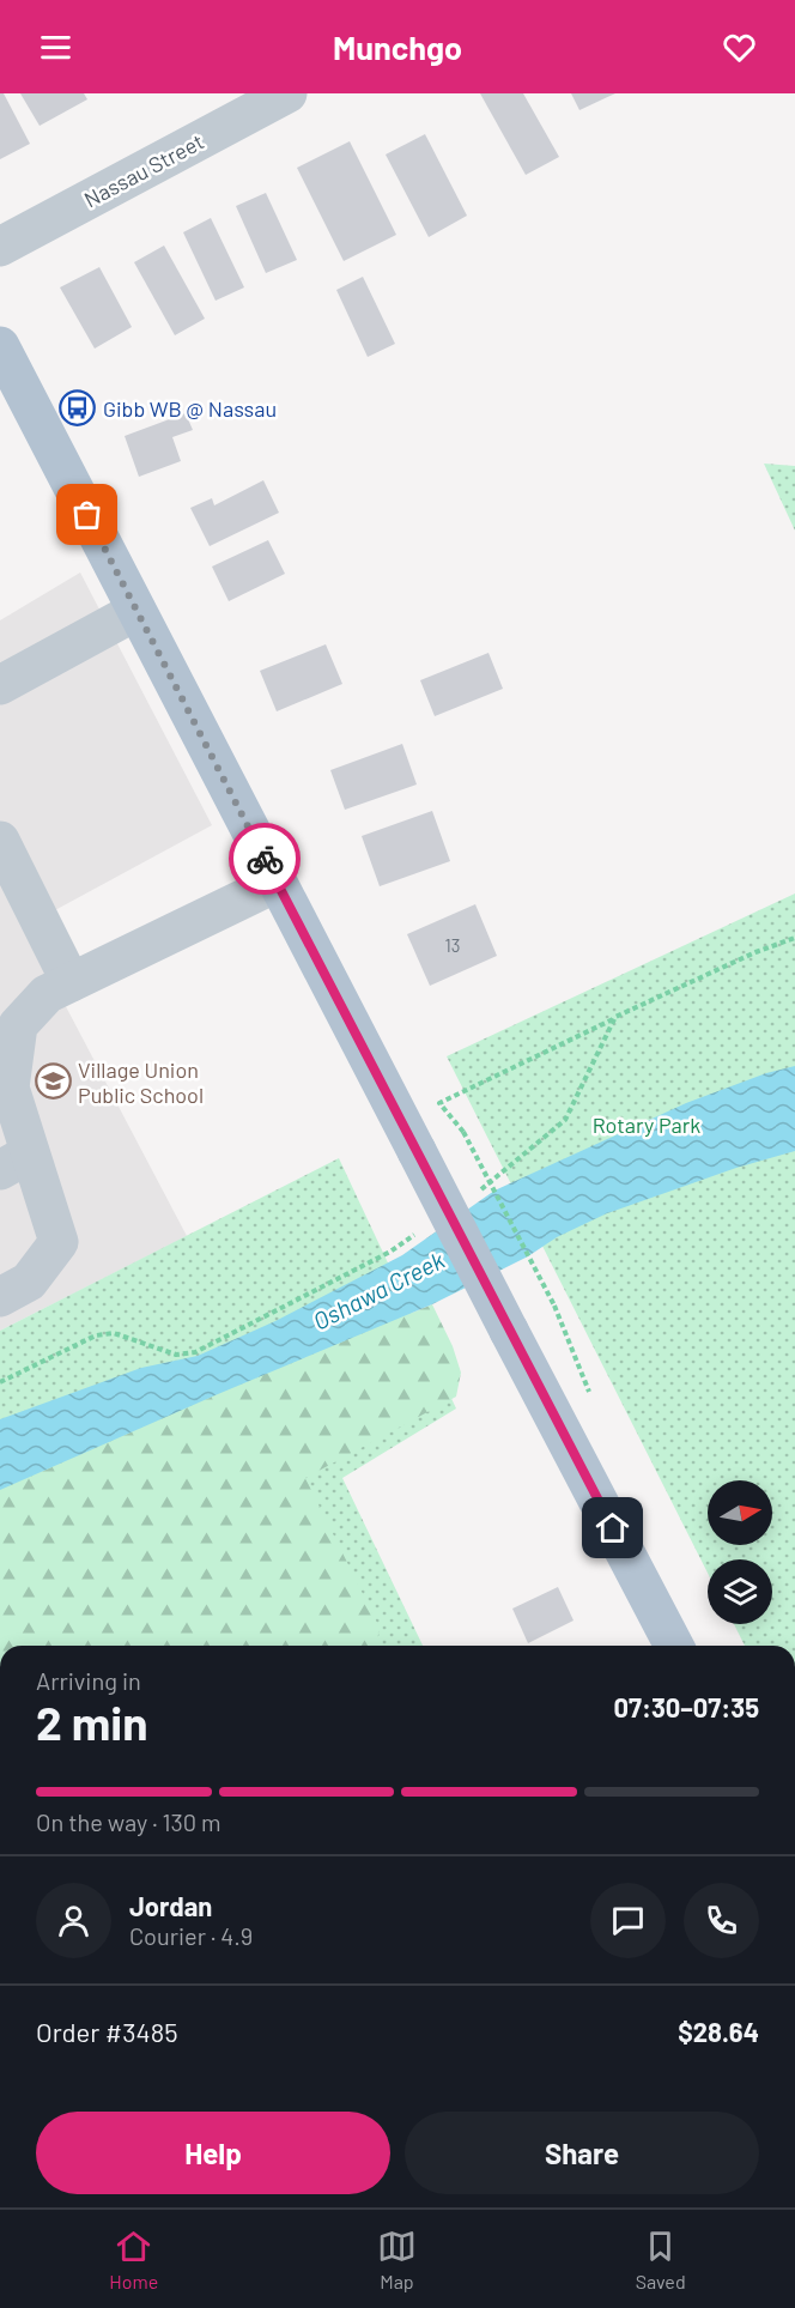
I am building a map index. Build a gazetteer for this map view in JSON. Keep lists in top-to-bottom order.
{
  "streets": {
    "street": ["Nassau Street"]
  },
  "water": ["Oshawa Creek"],
  "parks": ["Rotary Park"],
  "places": {
    "bus stop": ["Gibb WB @ Nassau"],
    "school or university": ["Village Union Public School"]
  },
  "house_numbers": ["13"],
  "north": "right",
  "page": {
    "header": "Munchgo",
    "heading": ["2 min", "Arriving in", "07:30–07:35"],
    "panel": [
      "Jordan",
      "Courier · 4.9",
      "Order #3485",
      "$28.64"
    ],
    "bar": "On the way · 130 m",
    "buttons": ["Help", "Share"],
    "tabs": ["Home", "Map", "Saved"]
  }
}
